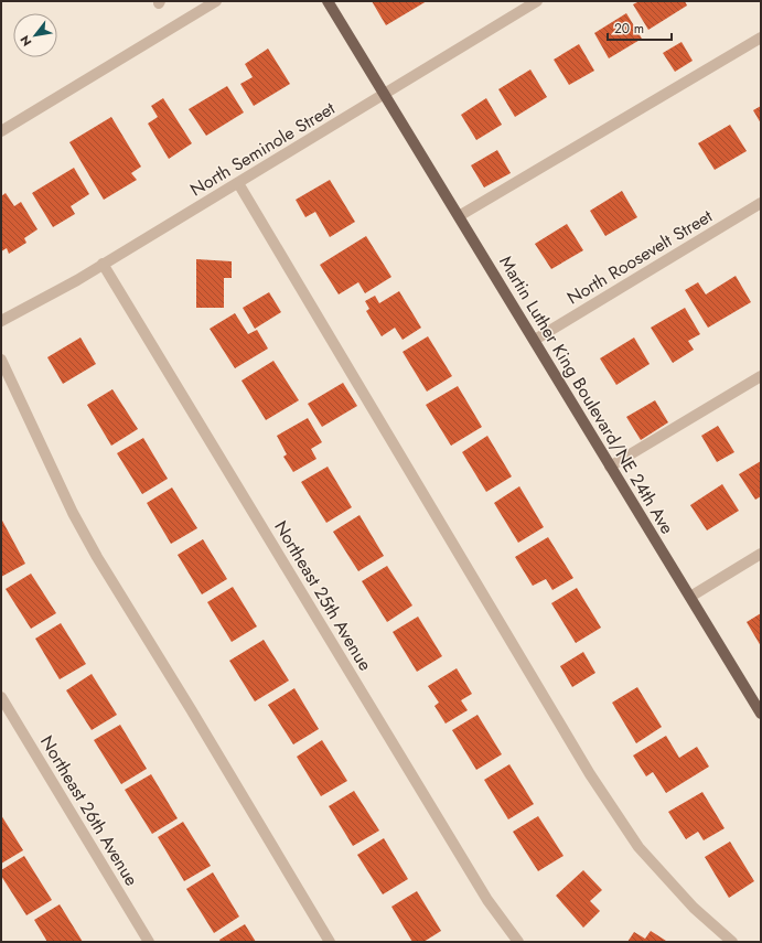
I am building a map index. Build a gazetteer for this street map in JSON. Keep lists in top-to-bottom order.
{
  "streets": {
    "main road": ["Martin Luther King Boulevard/NE 24th Ave"],
    "street": [
      "North Seminole Street",
      "North Roosevelt Street",
      "Northeast 25th Avenue",
      "Northeast 26th Avenue"
    ]
  },
  "crossings": [
    ["North Seminole Street", "Martin Luther King Boulevard/NE 24th Ave"],
    ["North Seminole Street", "Northeast 25th Avenue"],
    ["North Roosevelt Street", "Martin Luther King Boulevard/NE 24th Ave"]
  ],
  "scale_bar": "20 m",
  "north": "bottom left"
}
